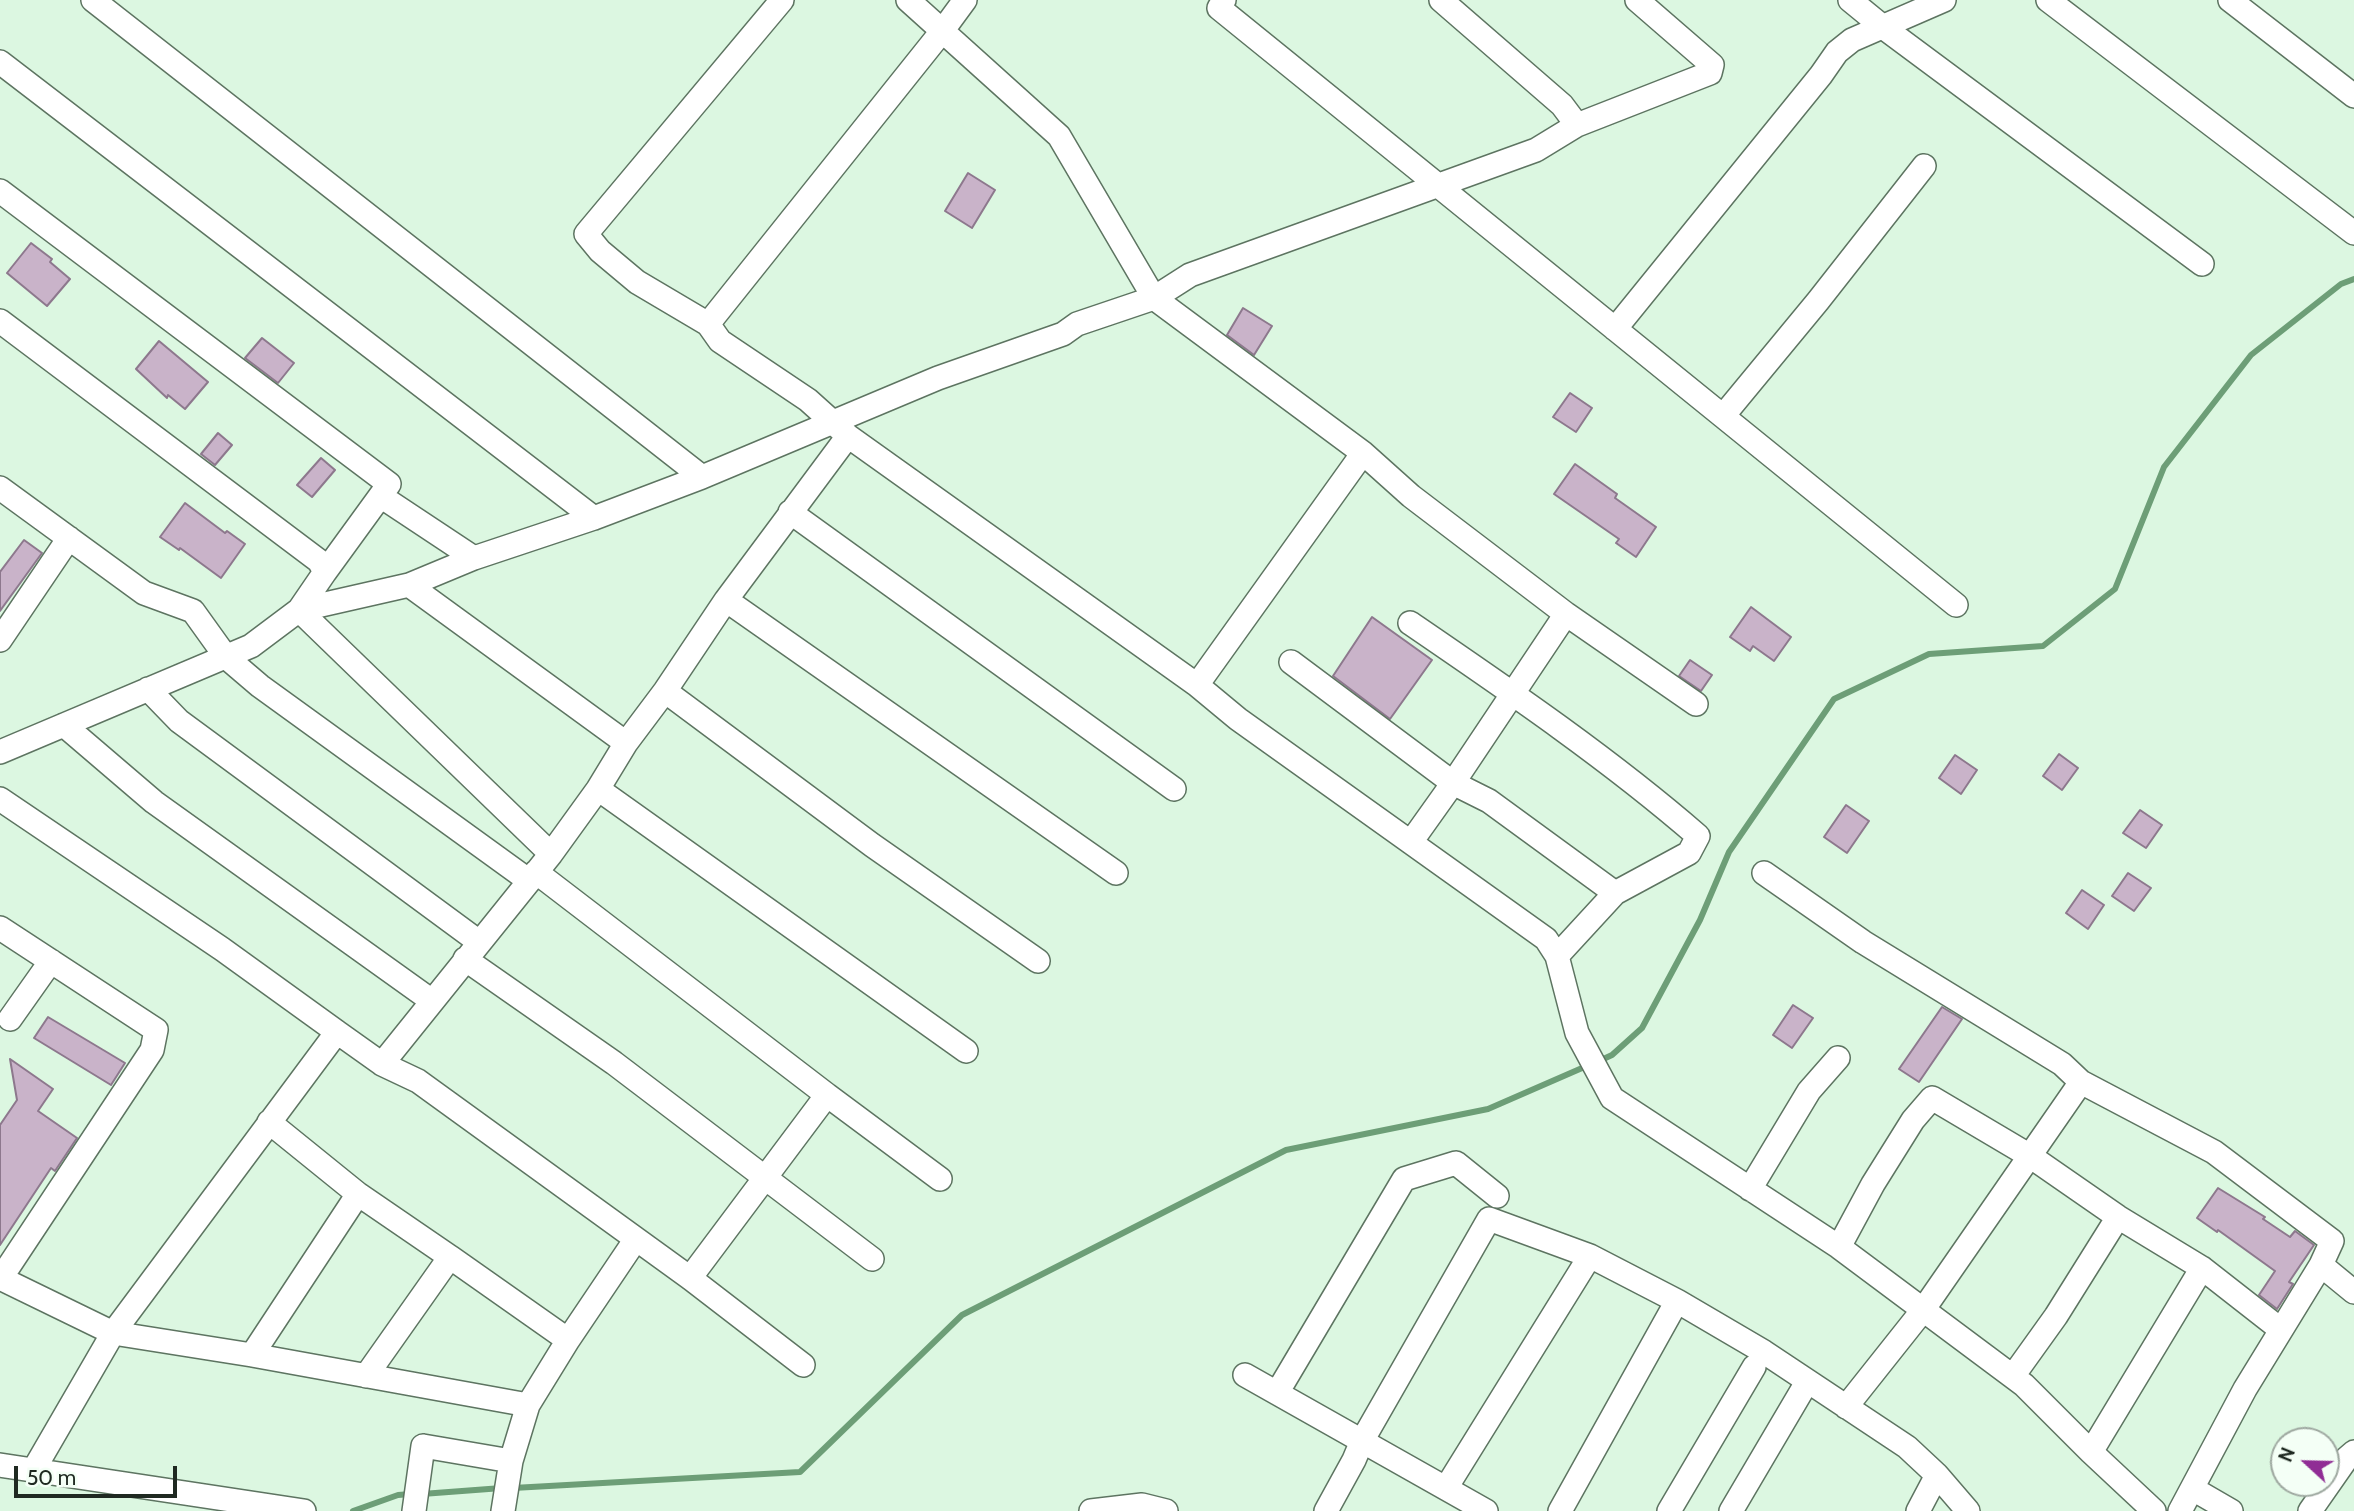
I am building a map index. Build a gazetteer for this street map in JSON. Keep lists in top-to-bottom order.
{
  "scale_bar": "50 m",
  "north": "left"
}
